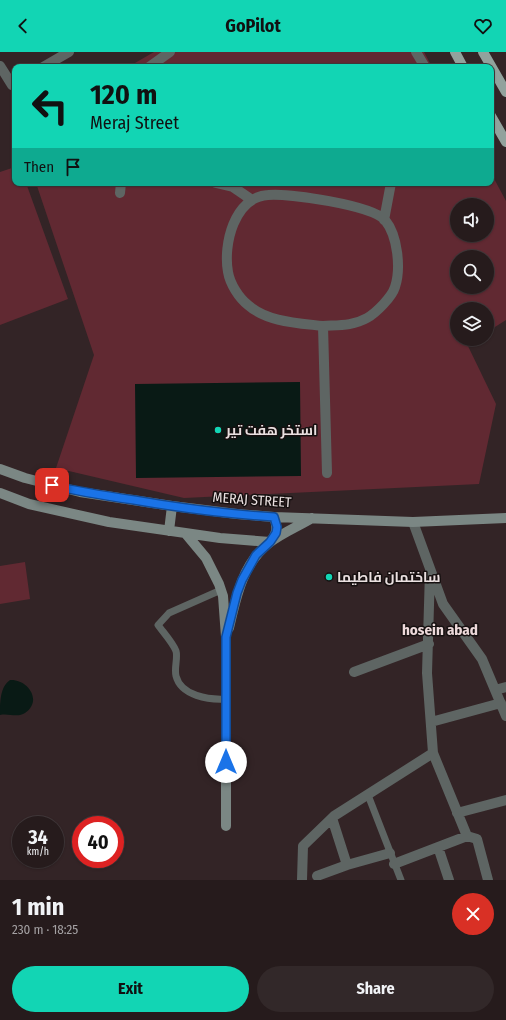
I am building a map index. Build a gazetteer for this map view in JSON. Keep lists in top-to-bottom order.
{
  "streets": {
    "street": ["MERAJ STREET"]
  },
  "districts": ["hosein abad"],
  "places": ["استخر هفت تیر", "ساختمان فاطیما"],
  "page": {
    "header": "GoPilot",
    "turn": ["120 m", "Meraj Street"],
    "then": "Then",
    "speed": "34 km/h",
    "limit": "40",
    "heading": ["1 min", "230 m · 18:25"],
    "buttons": ["Exit", "Share"]
  }
}
